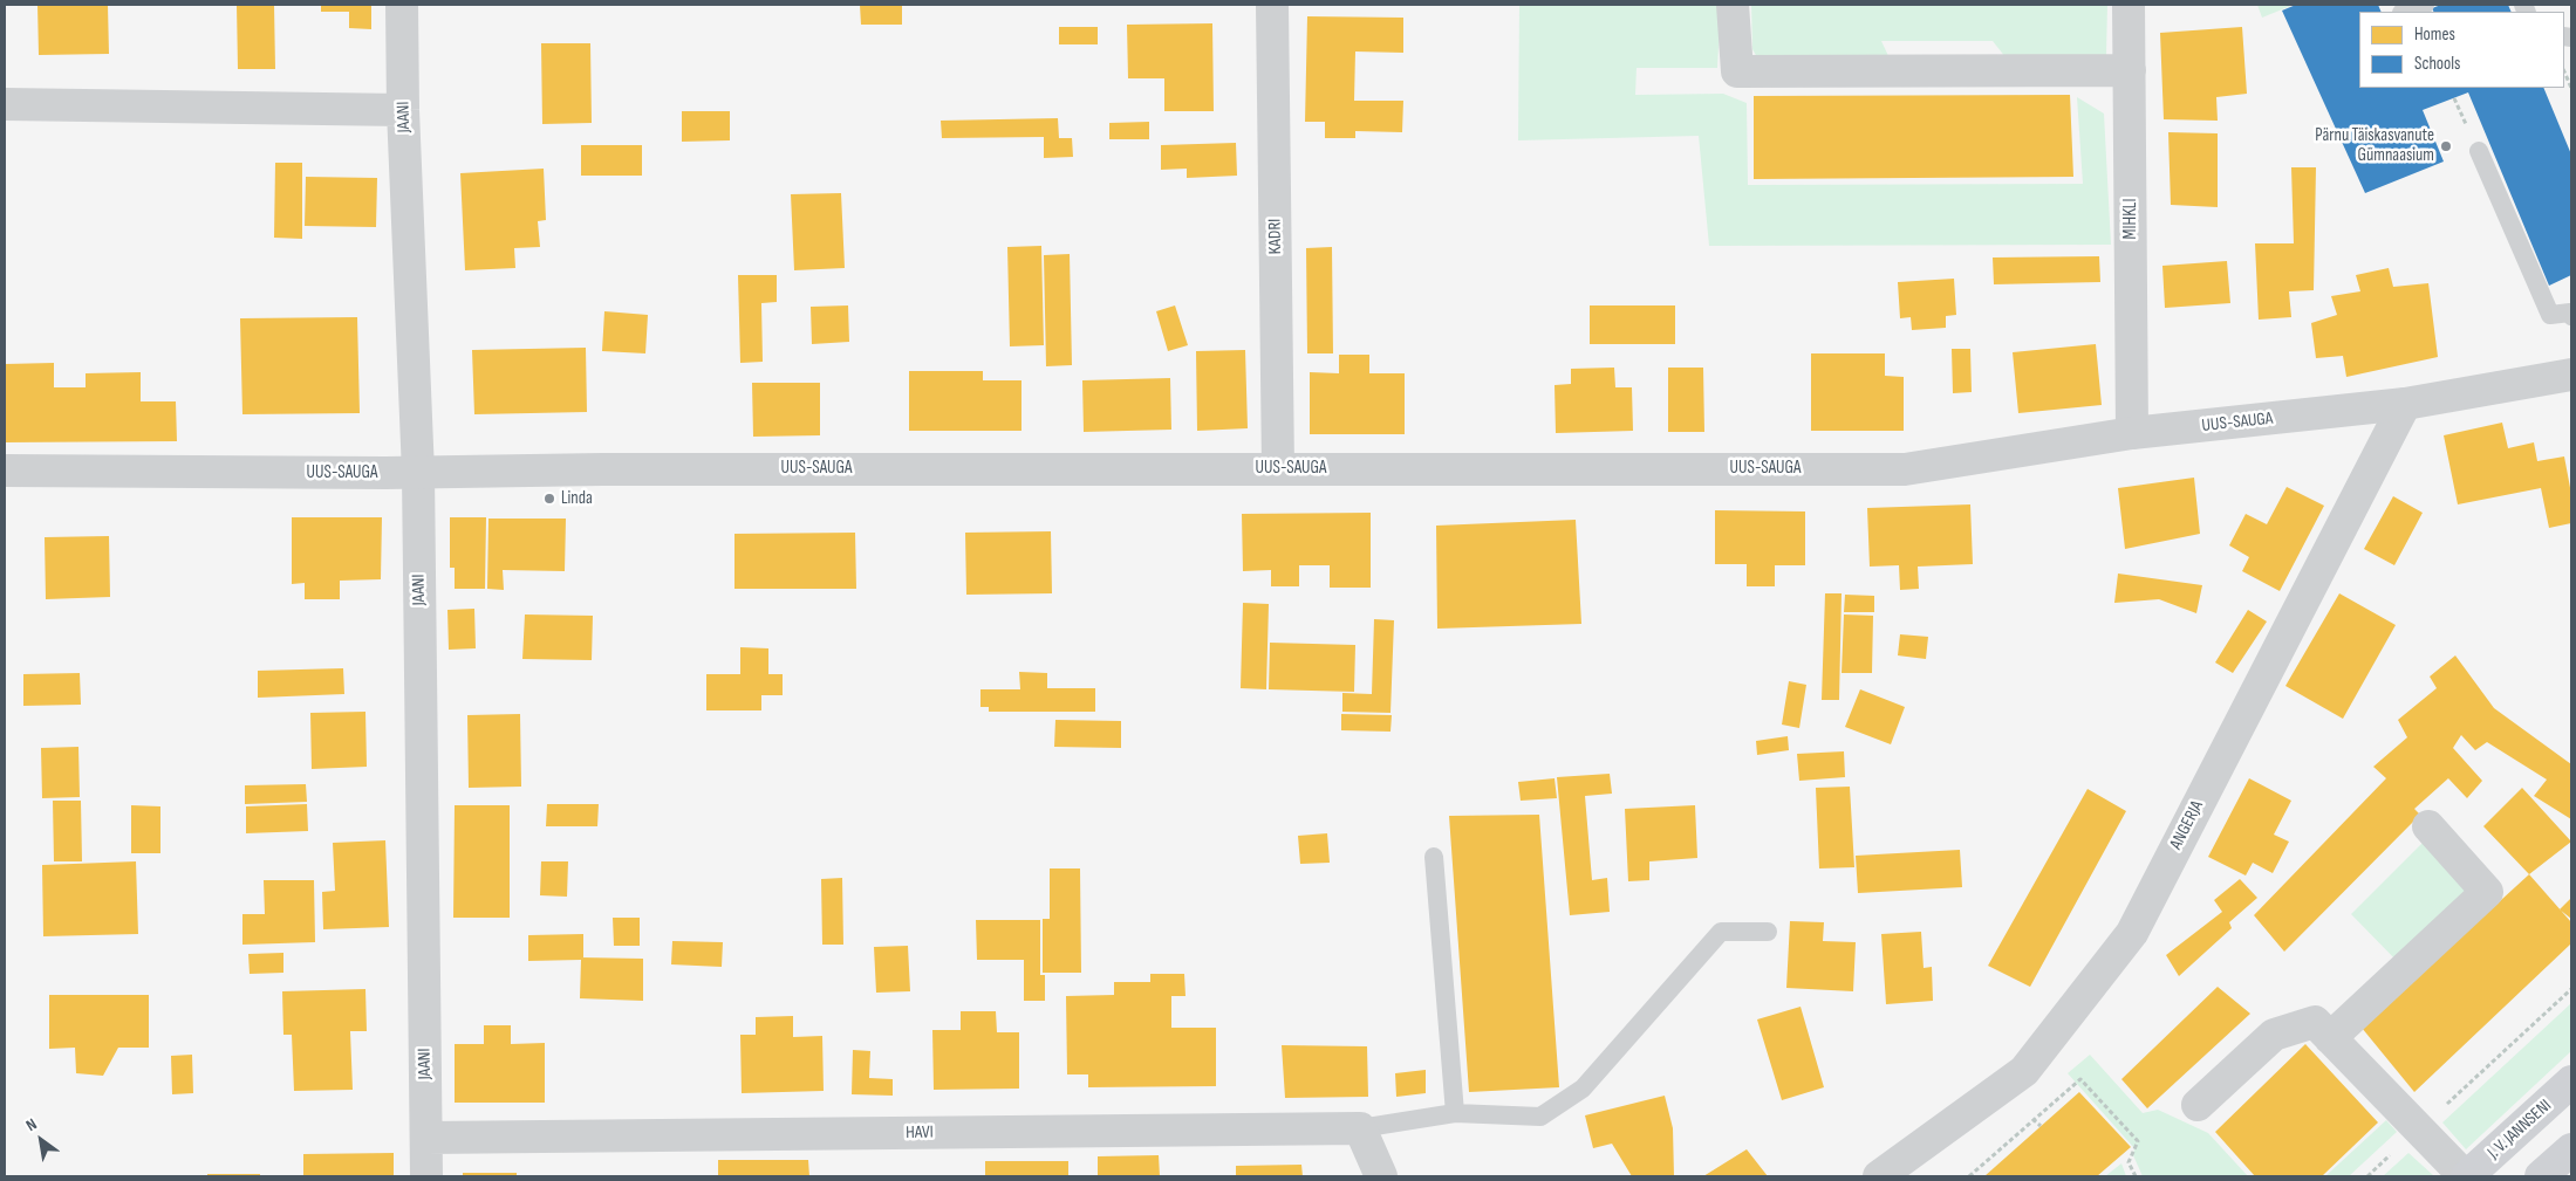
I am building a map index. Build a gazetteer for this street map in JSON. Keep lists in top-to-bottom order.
{
  "streets": {
    "main road": ["J. V. JANNSENI"],
    "street": [
      "JAANI",
      "MIHKLI",
      "KADRI",
      "UUS-SAUGA",
      "ANGERJA",
      "HAVI"
    ]
  },
  "crossings": [
    ["JAANI", "UUS-SAUGA"],
    ["JAANI", "HAVI"],
    ["MIHKLI", "UUS-SAUGA"],
    ["KADRI", "UUS-SAUGA"],
    ["UUS-SAUGA", "ANGERJA"]
  ],
  "places": ["Pärnu Täiskasvanute Gümnaasium", "Linda"],
  "legend": ["Homes", "Schools"],
  "north": "top left"
}
